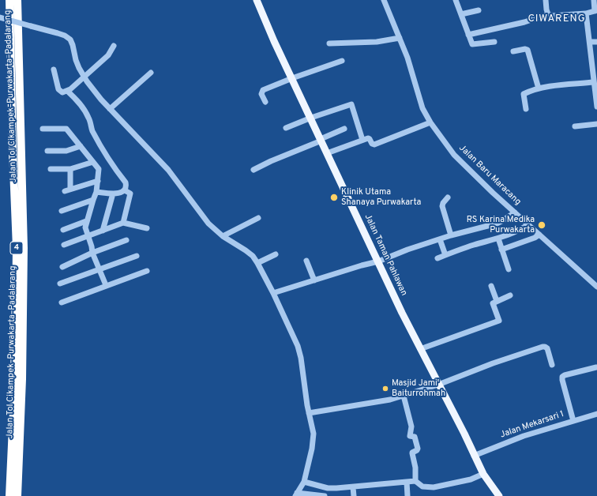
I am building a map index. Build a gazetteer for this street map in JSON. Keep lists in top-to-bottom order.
{
  "streets": {
    "highway": ["Jalan Tol Cikampek–Purwakarta–Padalarang", "4"],
    "main road": ["Jalan Taman Pahlawan"],
    "street": ["Jalan Baru Maracang", "Jalan Mekarsari 1"]
  },
  "crossings": [
    ["Jalan Taman Pahlawan", "Jalan Mekarsari 1"]
  ],
  "districts": ["CIWARENG"],
  "places": ["Klinik Utama Shanaya Purwakarta", "RS Karina Medika Purwakarta", "Masjid Jami' Baiturrohmah"]
}
